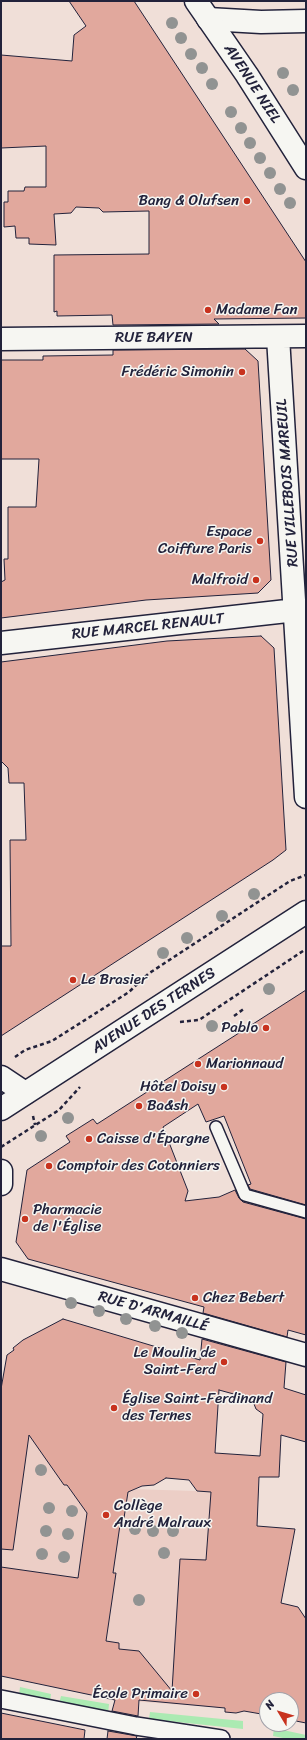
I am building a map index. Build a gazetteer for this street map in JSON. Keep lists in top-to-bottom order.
{
  "streets": {
    "street": [
      "AVENUE NIEL",
      "RUE BAYEN",
      "RUE VILLEBOIS MAREUIL",
      "RUE MARCEL RENAULT",
      "AVENUE DES TERNES",
      "RUE D'ARMAILLÉ"
    ]
  },
  "crossings": [
    ["RUE BAYEN", "RUE VILLEBOIS MAREUIL"],
    ["RUE VILLEBOIS MAREUIL", "RUE MARCEL RENAULT"]
  ],
  "places": [
    "Bang & Olufsen",
    "Madame Fan",
    "Frédéric Simonin",
    "Espace Coiffure Paris",
    "Malfroid",
    "Le Brasier",
    "Pablo",
    "Marionnaud",
    "Hôtel Doisy",
    "Ba&sh",
    "Caisse d'Épargne",
    "Comptoir des Cotonniers",
    "Pharmacie de l'Église",
    "Chez Bebert",
    "Le Moulin de Saint-Ferd",
    "Église Saint-Ferdinand des Ternes",
    "Collège André Malraux",
    "École Primaire"
  ],
  "north": "top left"
}
